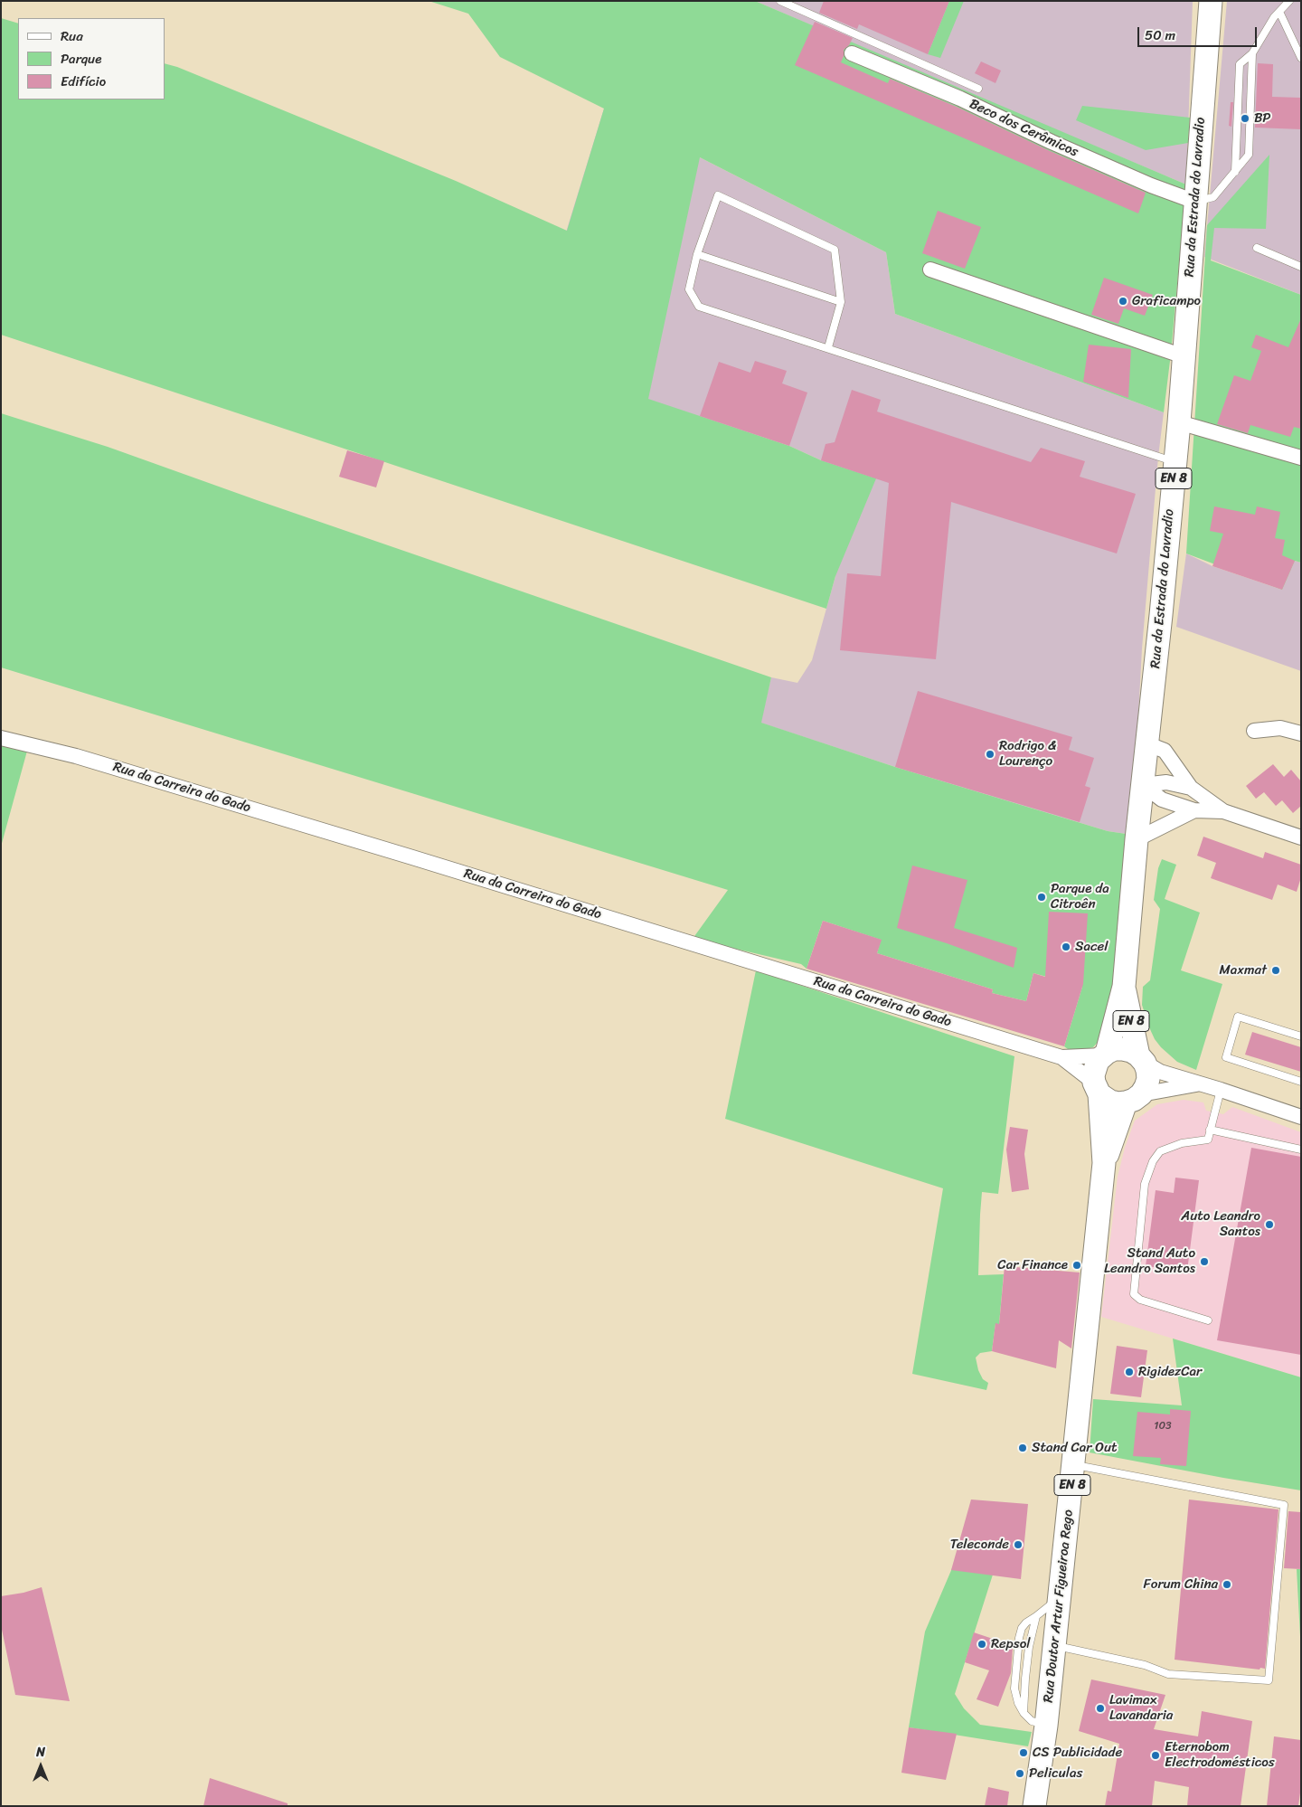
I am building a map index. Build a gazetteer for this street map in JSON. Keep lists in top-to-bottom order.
{
  "streets": {
    "main road": ["Rua da Estrada do Lavradio", "EN 8", "Rua Doutor Artur Figueiroa Rego"],
    "street": ["Beco dos Cerâmicos", "Rua da Carreira do Gado"]
  },
  "crossings": [
    ["Beco dos Cerâmicos", "Rua da Estrada do Lavradio"],
    ["Rua da Estrada do Lavradio", "EN 8"],
    ["Rua da Estrada do Lavradio", "Rua Doutor Artur Figueiroa Rego"],
    ["EN 8", "Rua Doutor Artur Figueiroa Rego"]
  ],
  "places": [
    "BP",
    "Graficampo",
    "Rodrigo & Lourenço",
    "Parque da Citroên",
    "Sacel",
    "Maxmat",
    "Auto Leandro Santos",
    "Stand Auto Leandro Santos",
    "Car Finance",
    "RigidezCar",
    "Stand Car Out",
    "Teleconde",
    "Forum China",
    "Repsol",
    "Lavimax Lavandaria",
    "CS Publicidade",
    "Eternobom Electrodomésticos",
    "Peliculas"
  ],
  "house_numbers": ["103"],
  "legend": ["Rua", "Parque", "Edifício"],
  "scale_bar": "50 m",
  "north": "top"
}
